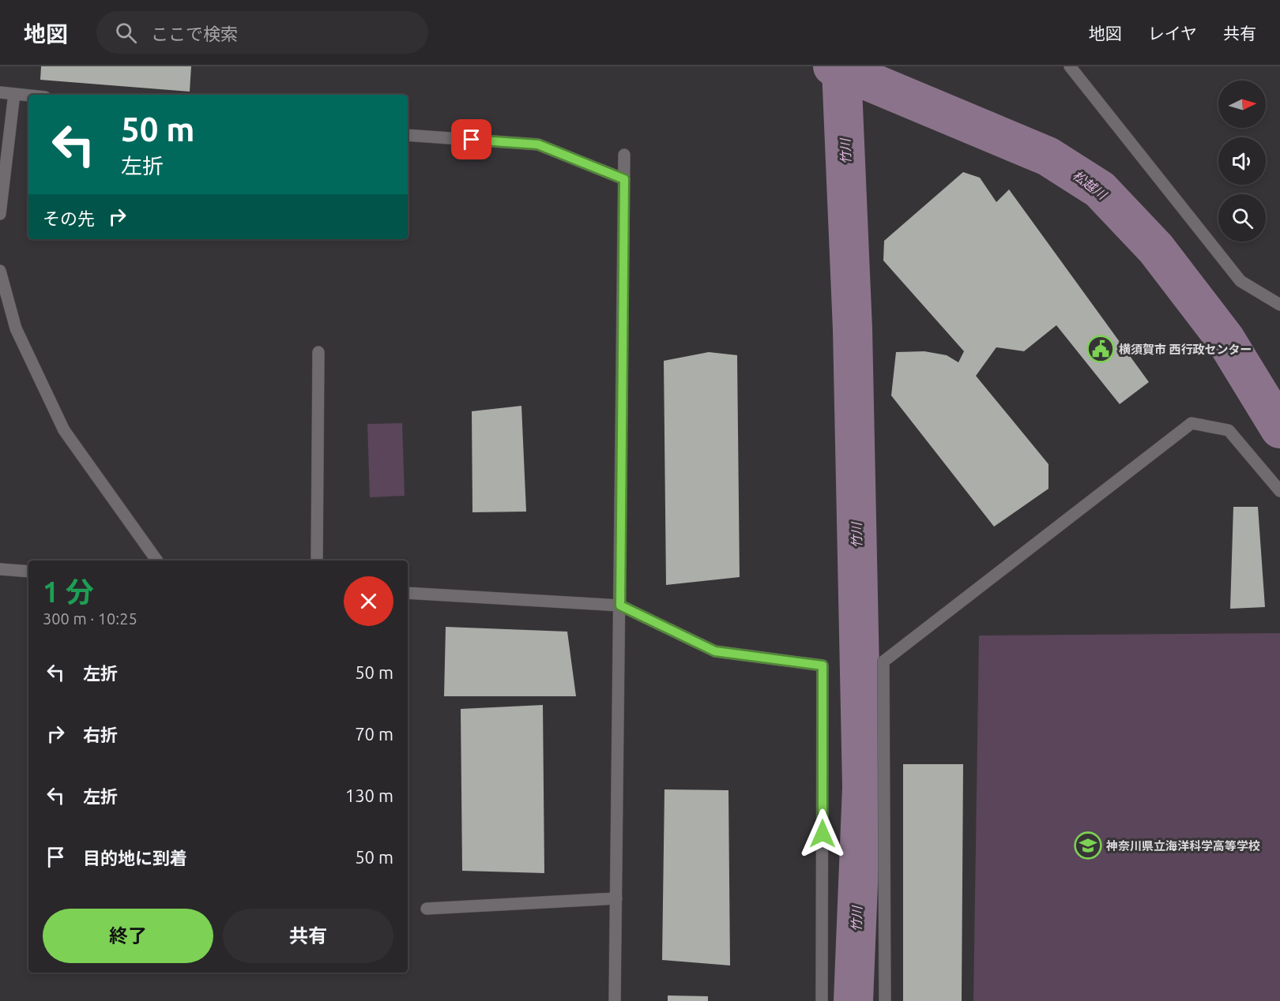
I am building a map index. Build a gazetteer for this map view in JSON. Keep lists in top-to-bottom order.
{
  "water": ["竹川", "松越川"],
  "places": {
    "public building": ["横須賀市 西行政センター"],
    "school or university": ["神奈川県立海洋科学高等学校"]
  },
  "north": "right",
  "page": {
    "header": "地図",
    "search": "ここで検索",
    "nav": ["地図", "レイヤ", "共有"],
    "turn": ["50 m", "左折"],
    "then": "その先",
    "heading": ["1 分", "300 m · 10:25"],
    "list": [
      {
        "name": "左折",
        "value": "50 m"
      },
      {
        "name": "右折",
        "value": "70 m"
      },
      {
        "name": "左折",
        "value": "130 m"
      },
      {
        "name": "目的地に到着",
        "value": "50 m"
      }
    ],
    "buttons": ["終了", "共有"]
  }
}
